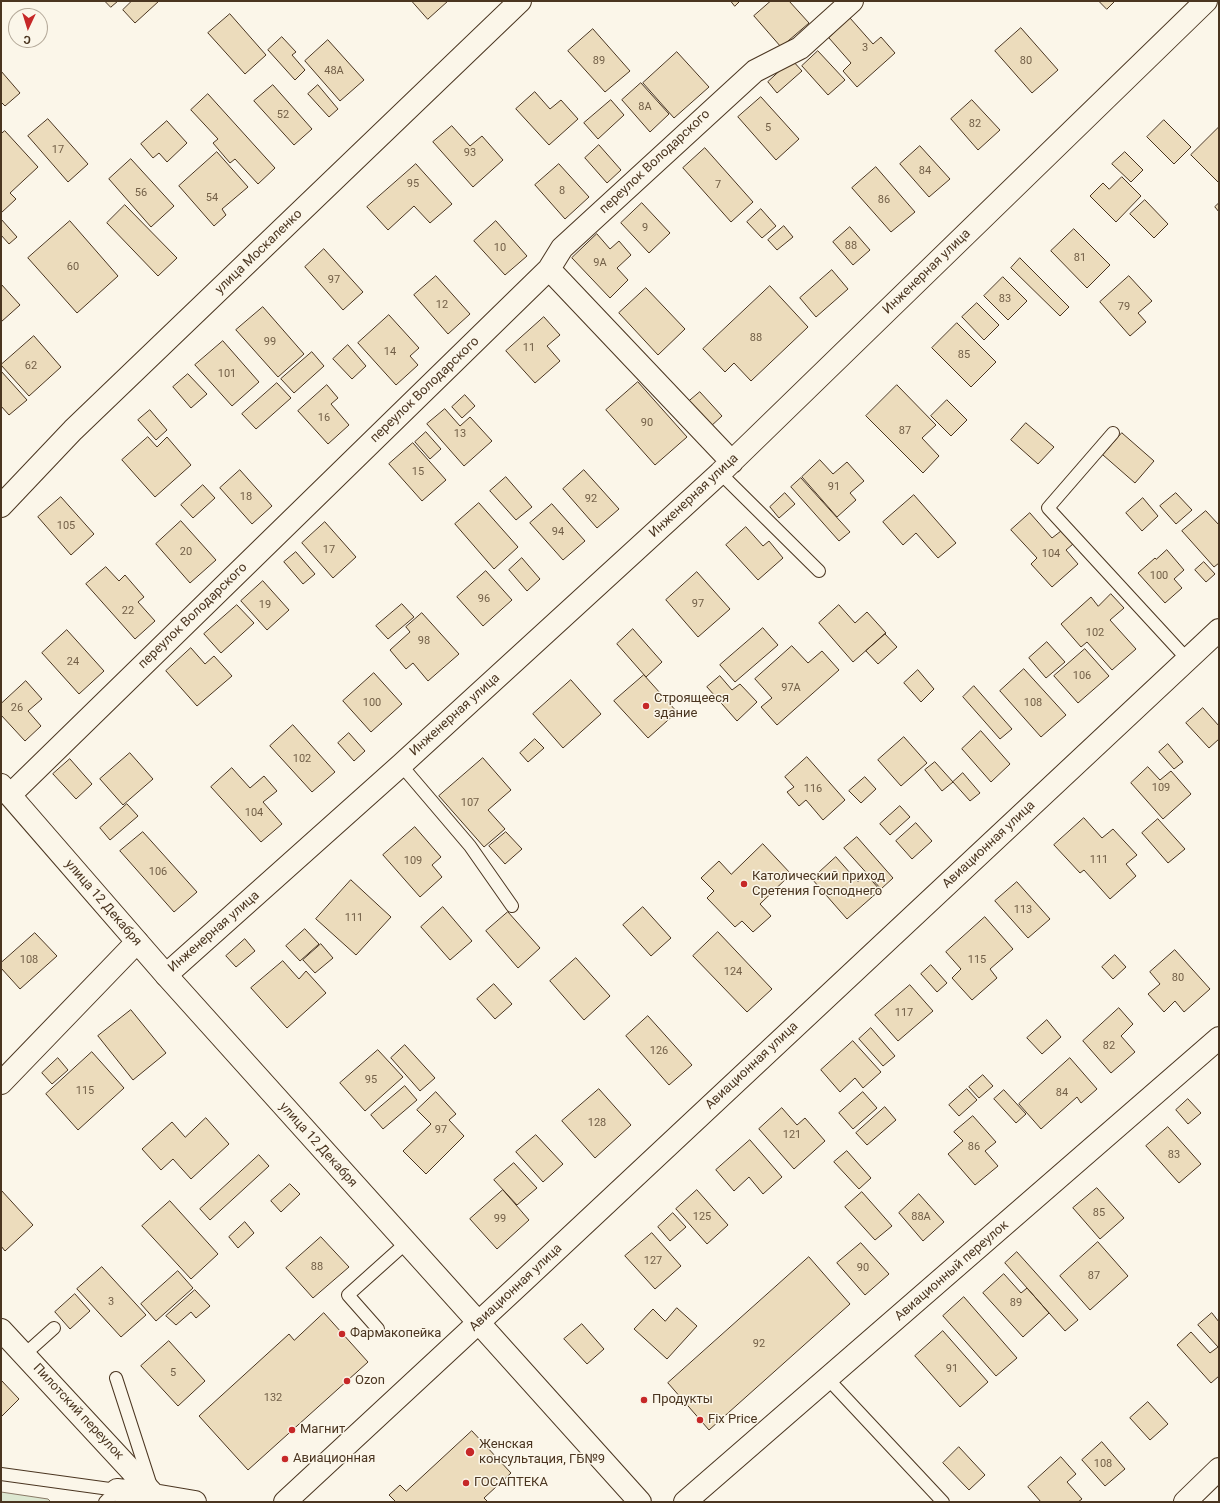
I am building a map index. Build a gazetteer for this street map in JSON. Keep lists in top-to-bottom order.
{
  "streets": {
    "street": [
      "переулок Володарского",
      "улица Москаленко",
      "Инженерная улица",
      "Авиационная улица",
      "улица 12 Декабря",
      "Авиационный переулок",
      "Пилотский переулок"
    ]
  },
  "crossings": [
    ["переулок Володарского", "улица 12 Декабря"],
    ["Инженерная улица", "улица 12 Декабря"],
    ["Авиационная улица", "улица 12 Декабря"]
  ],
  "places": [
    "Строящееся здание",
    "Католический приход Сретения Господнего",
    "Фармакопейка",
    "Ozon",
    "Продукты",
    "Fix Price",
    "Магнит",
    "Женская консультация, ГБ№9",
    "Авиационная",
    "ГОСАПТЕКА"
  ],
  "house_numbers": [
    "3",
    "89",
    "80",
    "48А",
    "8А",
    "52",
    "82",
    "5",
    "17",
    "93",
    "84",
    "95",
    "7",
    "8",
    "56",
    "54",
    "86",
    "9",
    "88",
    "10",
    "81",
    "9А",
    "60",
    "97",
    "83",
    "12",
    "79",
    "88",
    "99",
    "11",
    "14",
    "85",
    "62",
    "101",
    "16",
    "90",
    "87",
    "13",
    "15",
    "91",
    "18",
    "92",
    "105",
    "94",
    "17",
    "20",
    "104",
    "100",
    "96",
    "97",
    "19",
    "22",
    "102",
    "98",
    "24",
    "106",
    "97А",
    "100",
    "108",
    "26",
    "102",
    "109",
    "116",
    "107",
    "104",
    "111",
    "109",
    "106",
    "113",
    "111",
    "108",
    "115",
    "124",
    "80",
    "117",
    "82",
    "126",
    "95",
    "115",
    "84",
    "128",
    "97",
    "121",
    "86",
    "83",
    "85",
    "125",
    "88А",
    "99",
    "127",
    "88",
    "90",
    "87",
    "3",
    "89",
    "92",
    "91",
    "5",
    "132",
    "108"
  ],
  "north": "bottom"
}
